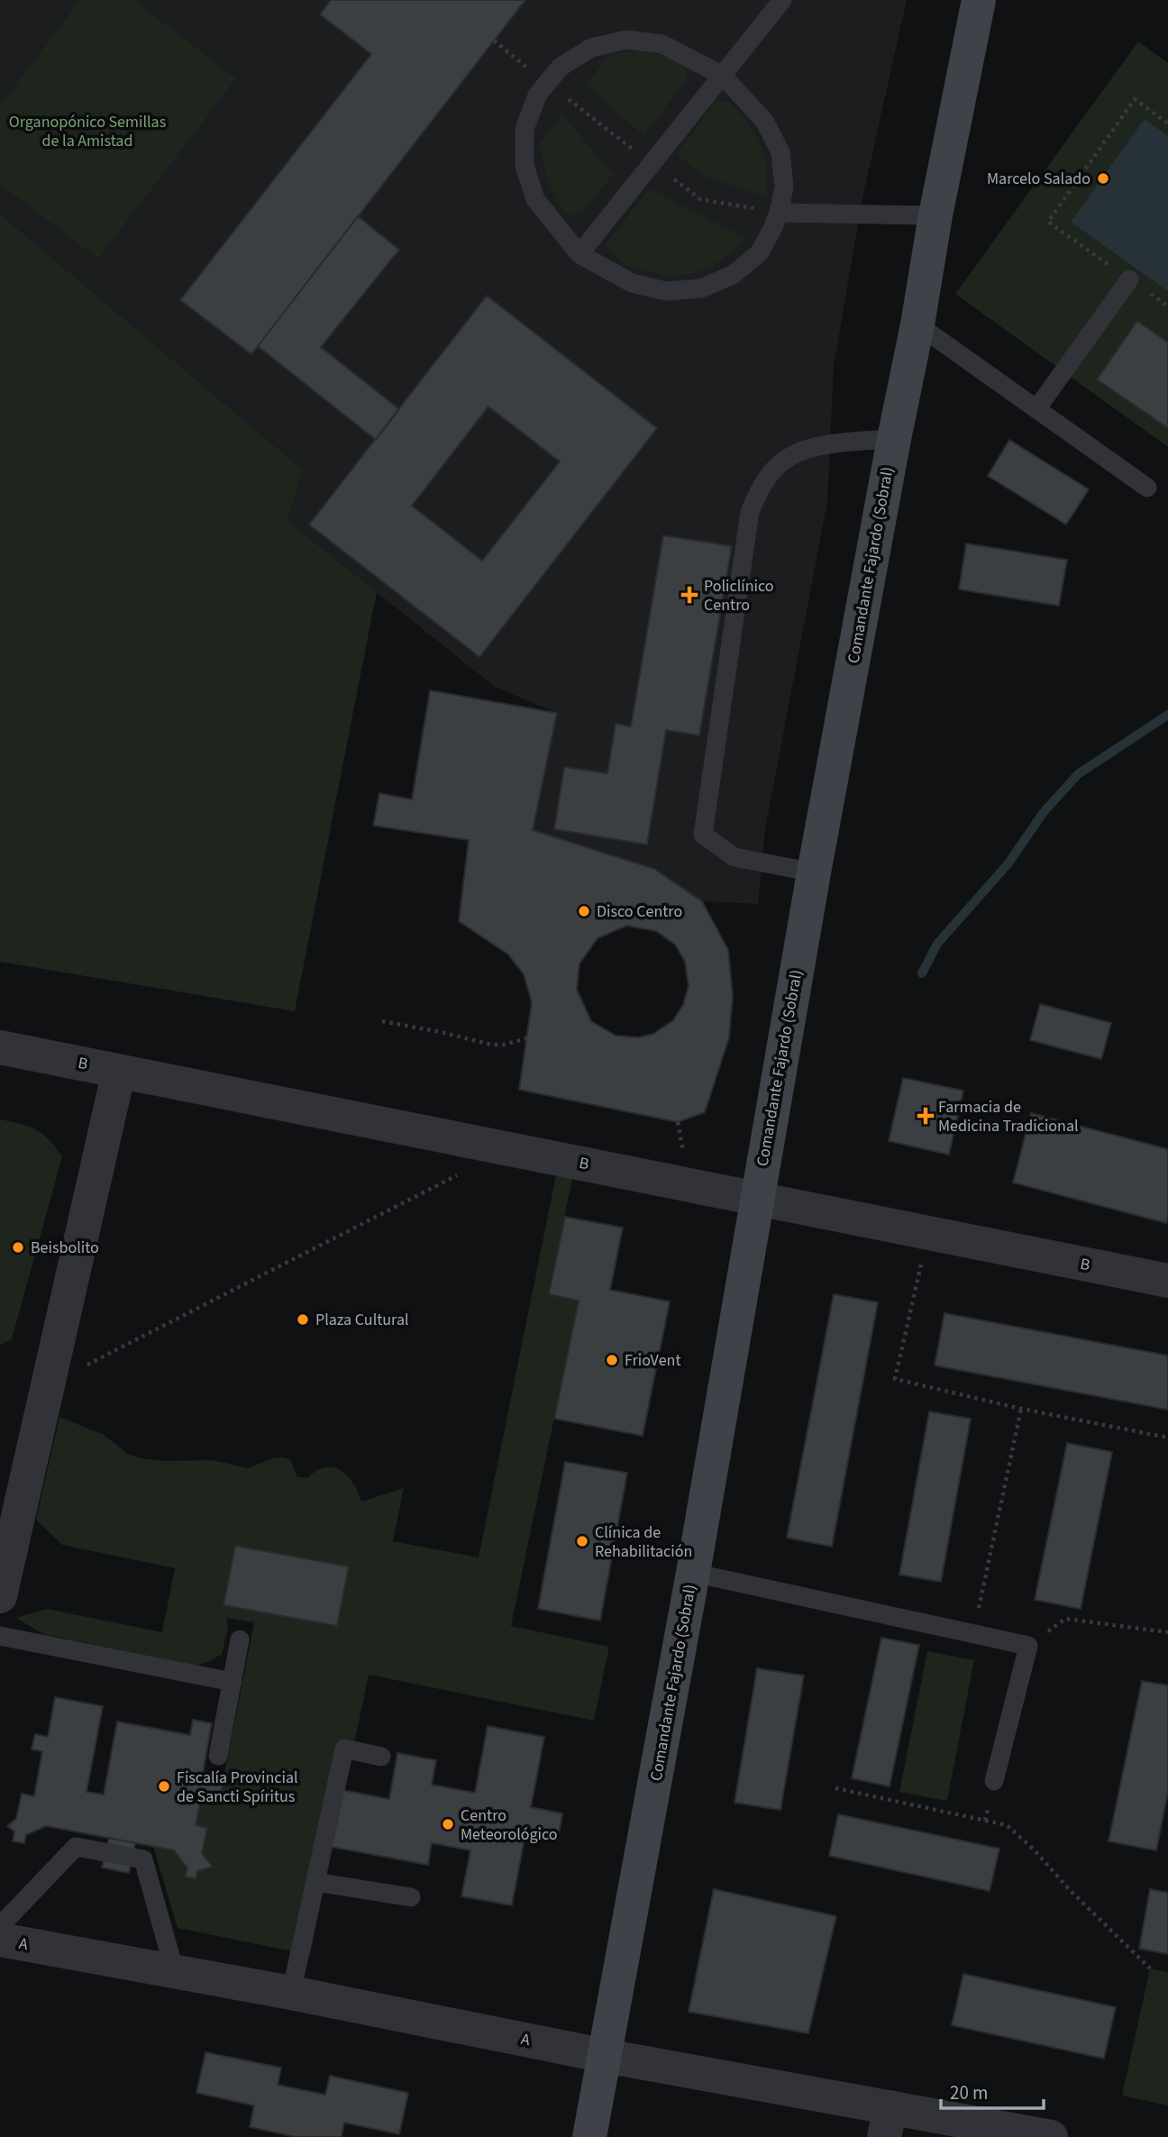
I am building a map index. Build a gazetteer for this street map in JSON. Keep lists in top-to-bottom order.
{
  "streets": {
    "main road": ["Comandante Fajardo (Sobral)"],
    "street": ["B", "A"]
  },
  "crossings": [
    ["Comandante Fajardo (Sobral)", "B"],
    ["Comandante Fajardo (Sobral)", "A"]
  ],
  "parks": ["Organopónico Semillas de la Amistad"],
  "places": {
    "other": [
      "Marcelo Salado",
      "Disco Centro",
      "Beisbolito",
      "Plaza Cultural",
      "FrioVent",
      "Clínica de Rehabilitación",
      "Fiscalía Provincial de Sancti Spíritus",
      "Centro Meteorológico"
    ],
    "health": ["Policlínico Centro", "Farmacia de Medicina Tradicional"]
  },
  "scale_bar": "20 m"
}
